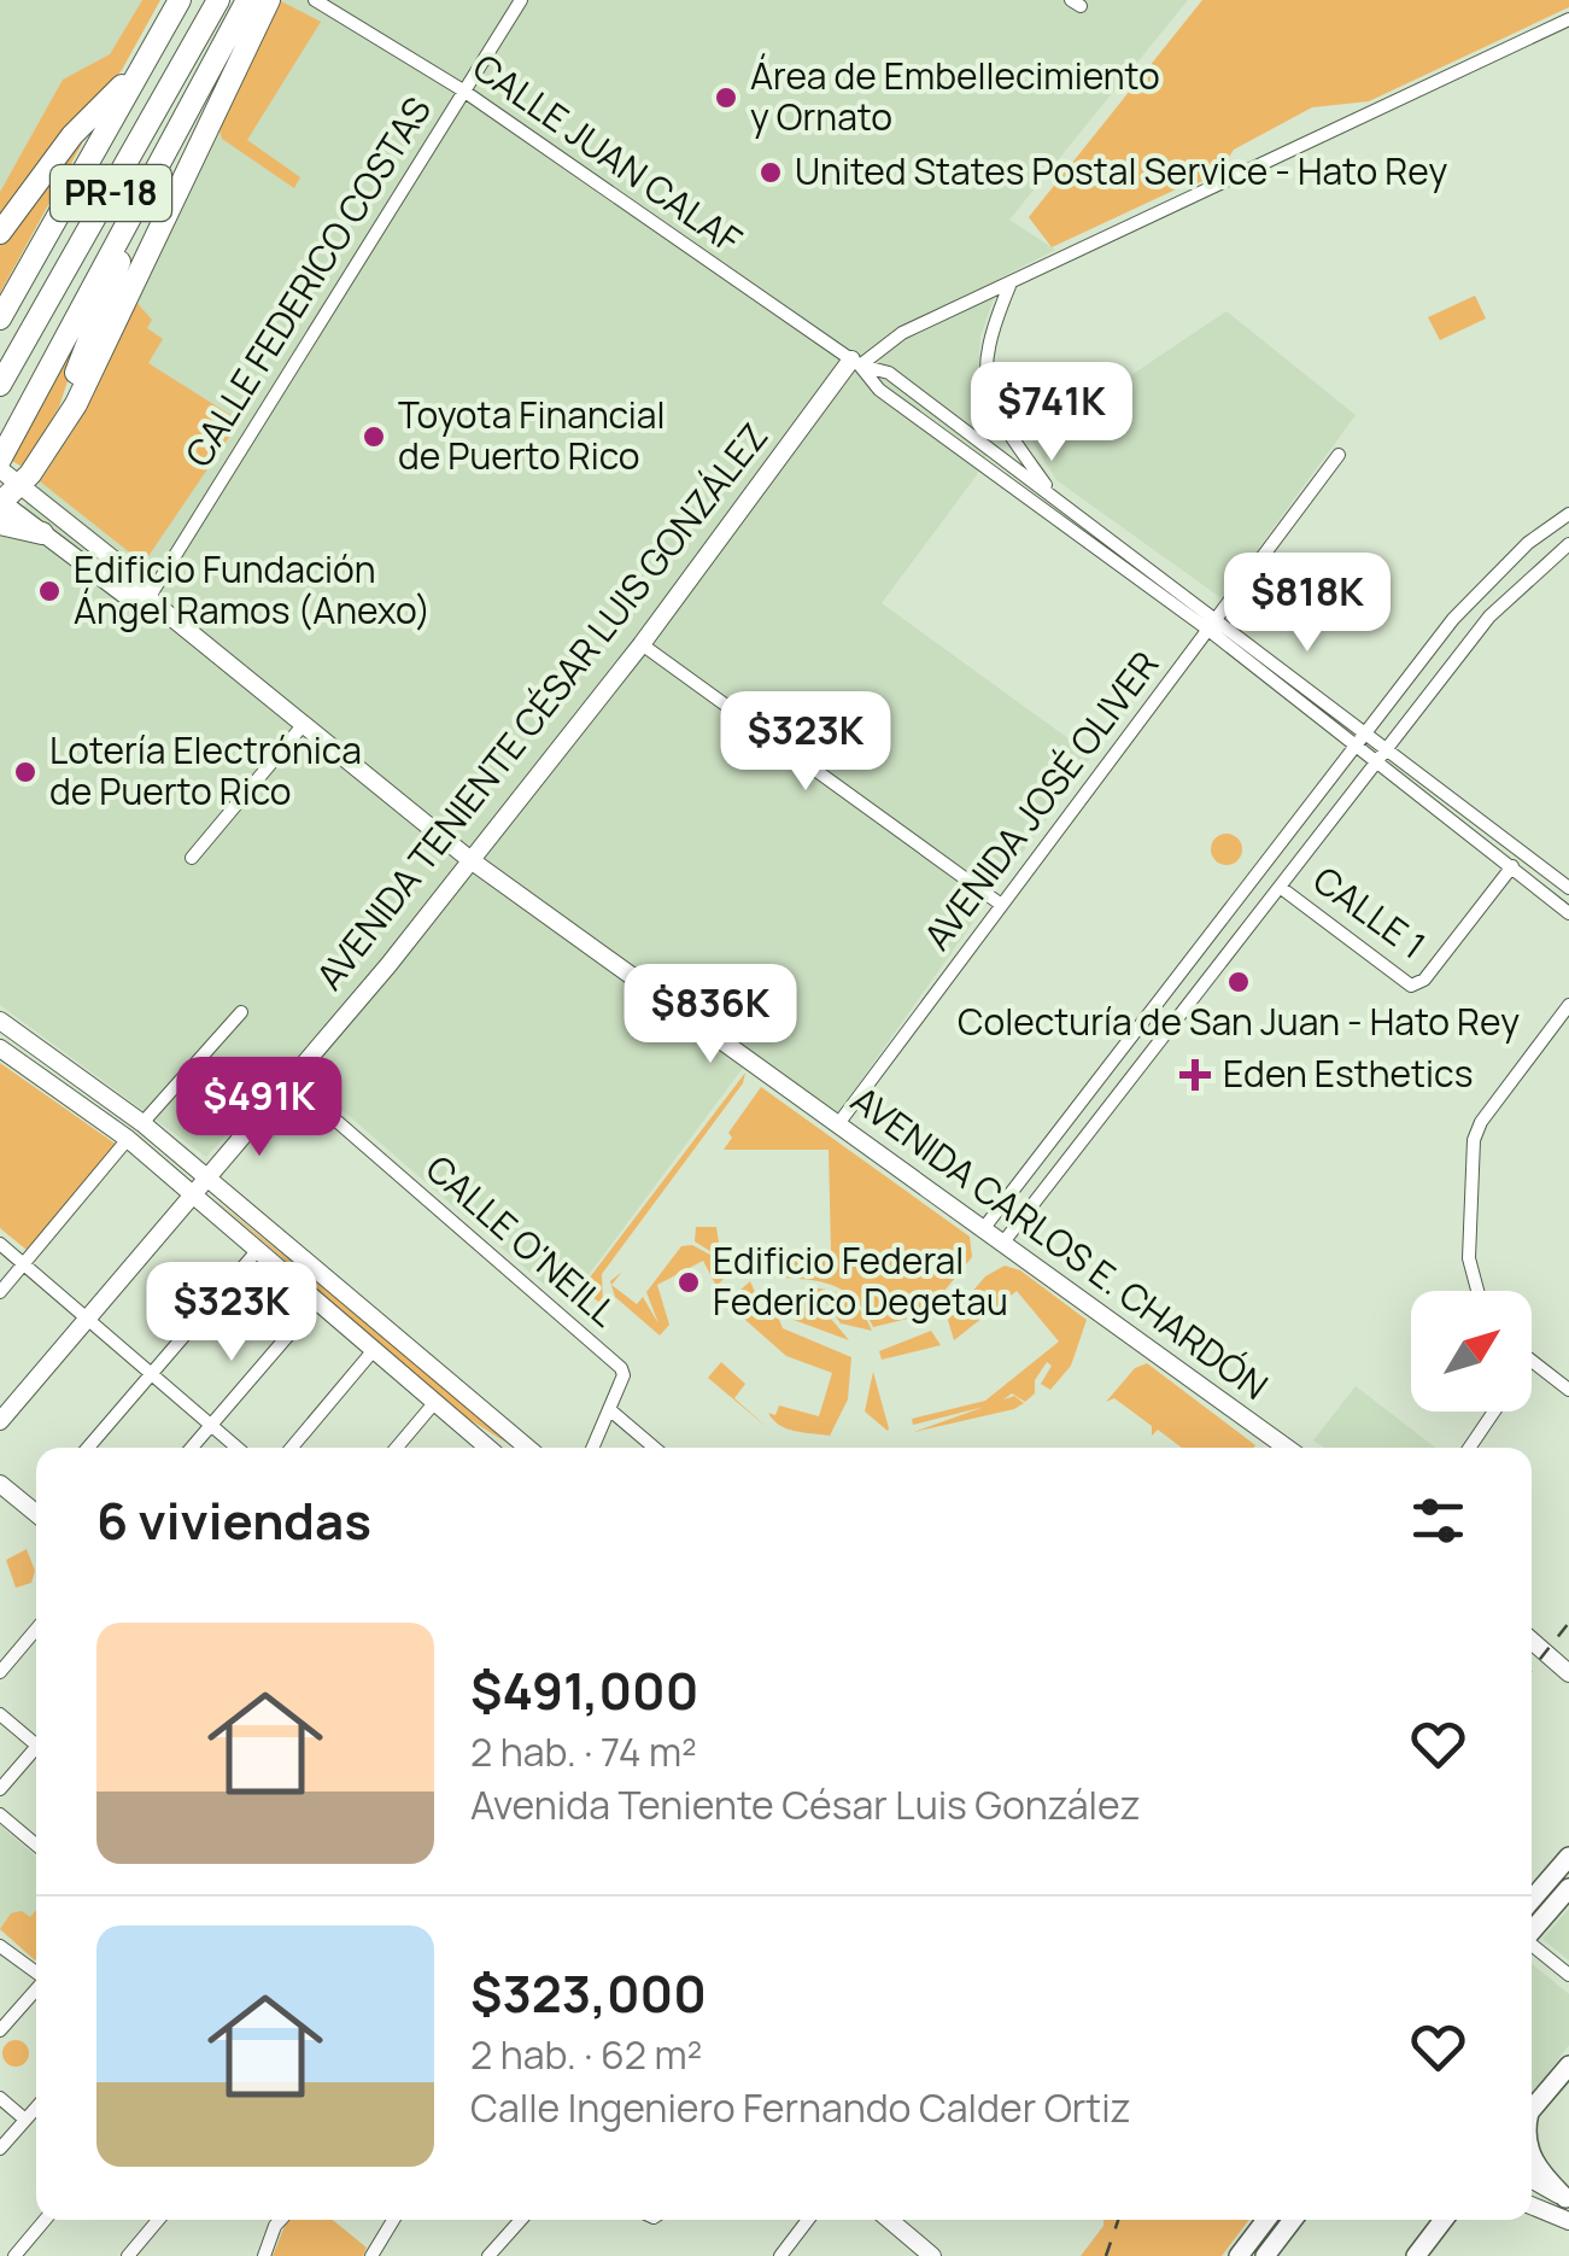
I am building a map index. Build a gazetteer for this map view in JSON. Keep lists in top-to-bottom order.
{
  "streets": {
    "highway": ["PR-18"],
    "street": [
      "CALLE JUAN CALAF",
      "CALLE FEDERICO COSTAS",
      "AVENIDA TENIENTE CÉSAR LUIS GONZÁLEZ",
      "AVENIDA JOSÉ OLIVER",
      "CALLE 1",
      "CALLE O'NEILL",
      "AVENIDA CARLOS E. CHARDÓN"
    ]
  },
  "crossings": [
    ["CALLE JUAN CALAF", "CALLE FEDERICO COSTAS"],
    ["CALLE JUAN CALAF", "AVENIDA TENIENTE CÉSAR LUIS GONZÁLEZ"],
    ["CALLE FEDERICO COSTAS", "AVENIDA CARLOS E. CHARDÓN"],
    ["AVENIDA TENIENTE CÉSAR LUIS GONZÁLEZ", "CALLE O'NEILL"],
    ["AVENIDA TENIENTE CÉSAR LUIS GONZÁLEZ", "AVENIDA CARLOS E. CHARDÓN"],
    ["AVENIDA JOSÉ OLIVER", "AVENIDA CARLOS E. CHARDÓN"]
  ],
  "places": {
    "other": [
      "Área de Embellecimiento y Ornato",
      "United States Postal Service - Hato Rey",
      "Toyota Financial de Puerto Rico",
      "Edificio Fundación Ángel Ramos (Anexo)",
      "Lotería Electrónica de Puerto Rico",
      "Colecturía de San Juan - Hato Rey",
      "Edificio Federal Federico Degetau"
    ],
    "health": ["Eden Esthetics"]
  },
  "north": "top right",
  "page": {
    "price": [
      "$741K",
      "$818K",
      "$323K",
      "$836K",
      "$491K",
      "$323K"
    ],
    "heading": "6 viviendas",
    "list": [
      {
        "name": "$491,000",
        "note": "2 hab. · 74 m² · Avenida Teniente César Luis González"
      },
      {
        "name": "$323,000",
        "note": "2 hab. · 62 m² · Calle Ingeniero Fernando Calder Ortiz"
      }
    ]
  }
}
